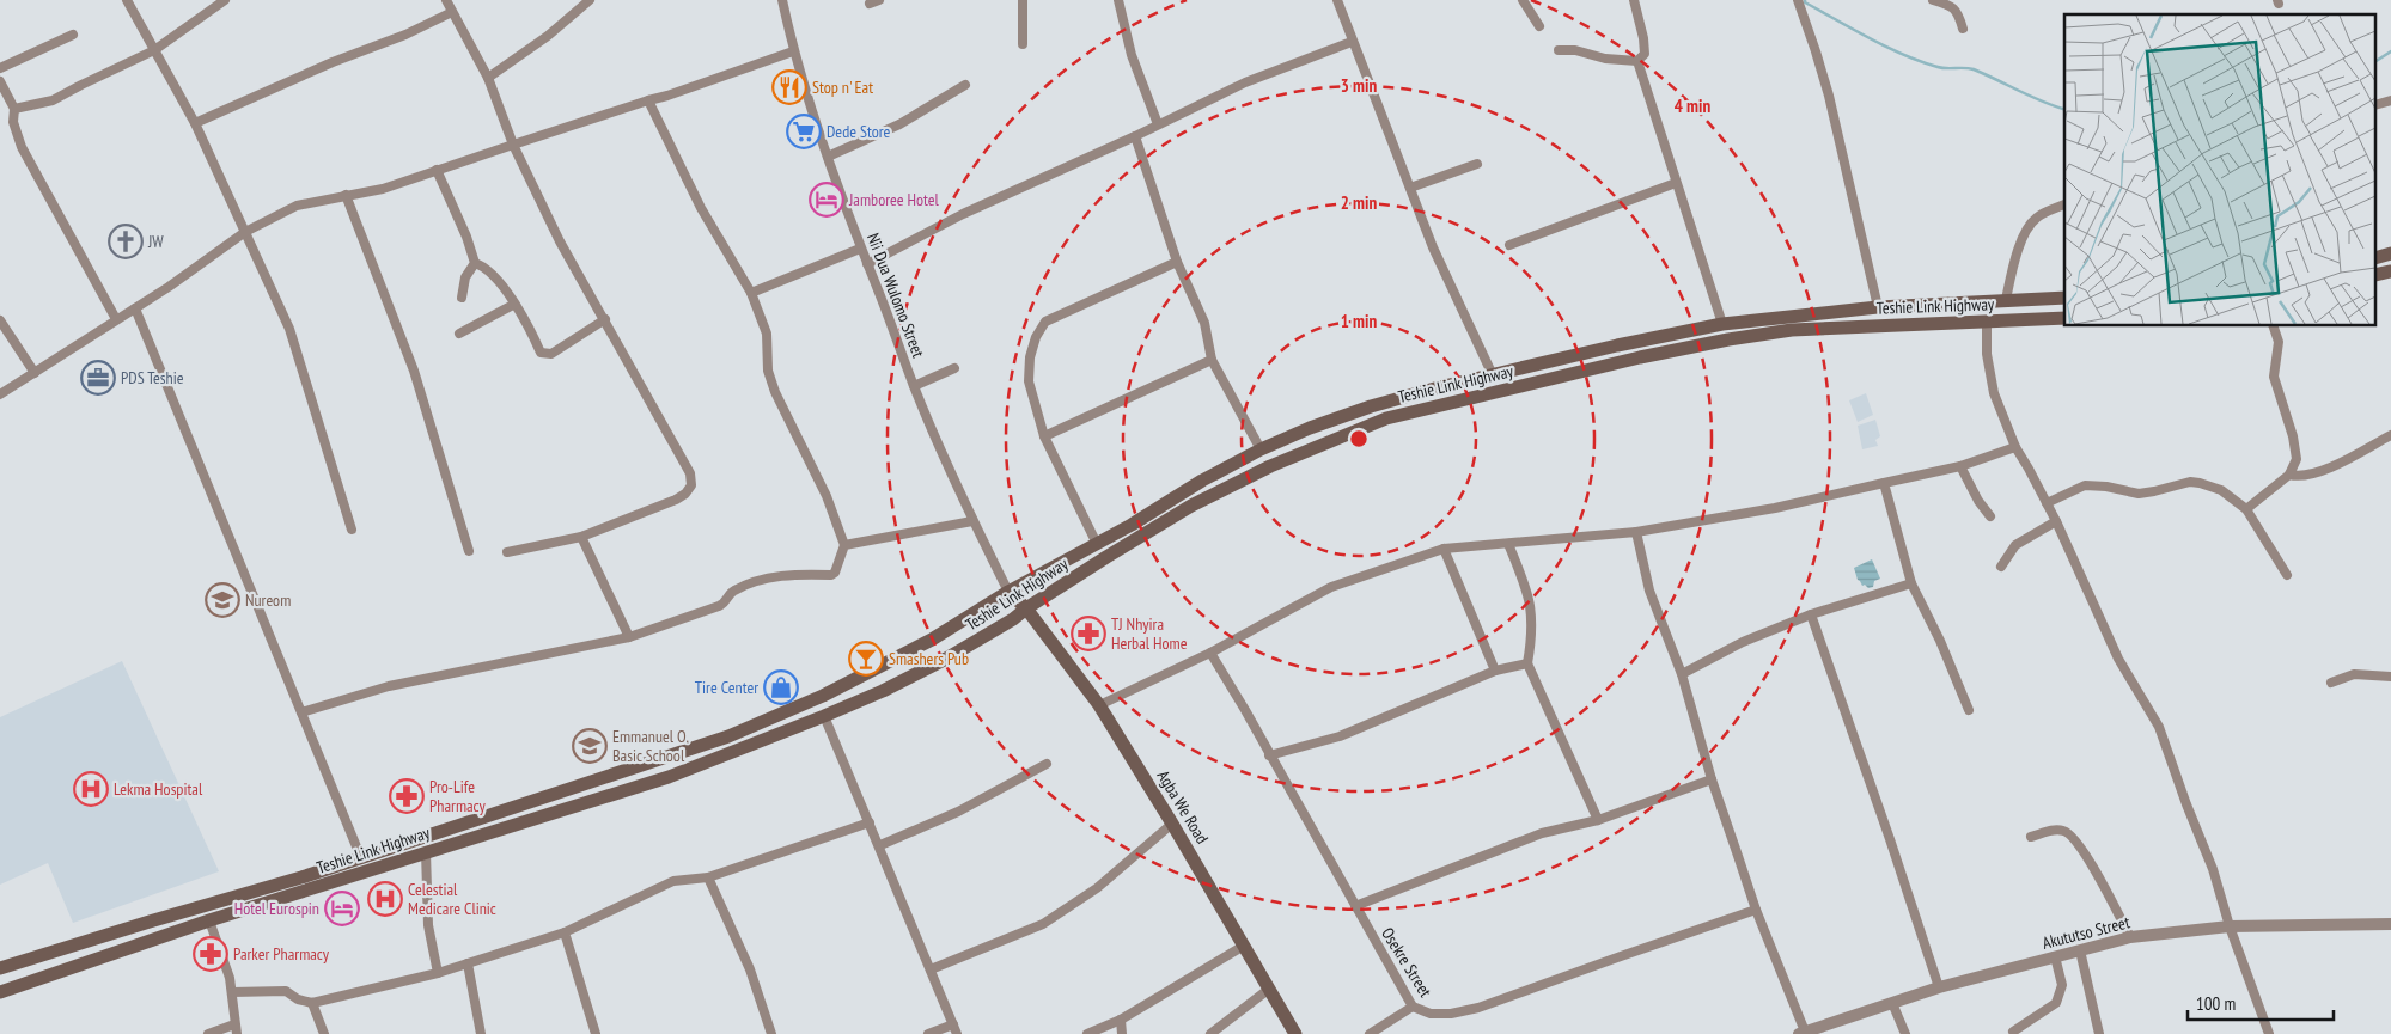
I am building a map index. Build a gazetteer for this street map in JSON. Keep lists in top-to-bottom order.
{
  "streets": {
    "main road": ["Teshie Link Highway", "Agba We Road"],
    "street": ["Nii Dua Wulomo Street", "Akututso Street", "Osekre Street"]
  },
  "crossings": [
    ["Nii Dua Wulomo Street", "Teshie Link Highway"],
    ["Nii Dua Wulomo Street", "Agba We Road"],
    ["Teshie Link Highway", "Agba We Road"]
  ],
  "places": {
    "restaurant": ["Stop n' Eat"],
    "supermarket": ["Dede Store"],
    "hotel": ["Jamboree Hotel", "Hotel Eurospin"],
    "church": ["JW"],
    "office": ["PDS Teshie"],
    "school or university": ["Nureom", "Emmanuel O. Basic School"],
    "pharmacy": ["TJ Nhyira Herbal Home", "Pro-Life Pharmacy", "Parker Pharmacy"],
    "bar": ["Smashers Pub"],
    "shop": ["Tire Center"],
    "hospital": ["Lekma Hospital", "Celestial Medicare Clinic"]
  },
  "scale_bar": "100 m",
  "rings": [
    "3 min",
    "4 min",
    "2 min",
    "1 min"
  ]
}
